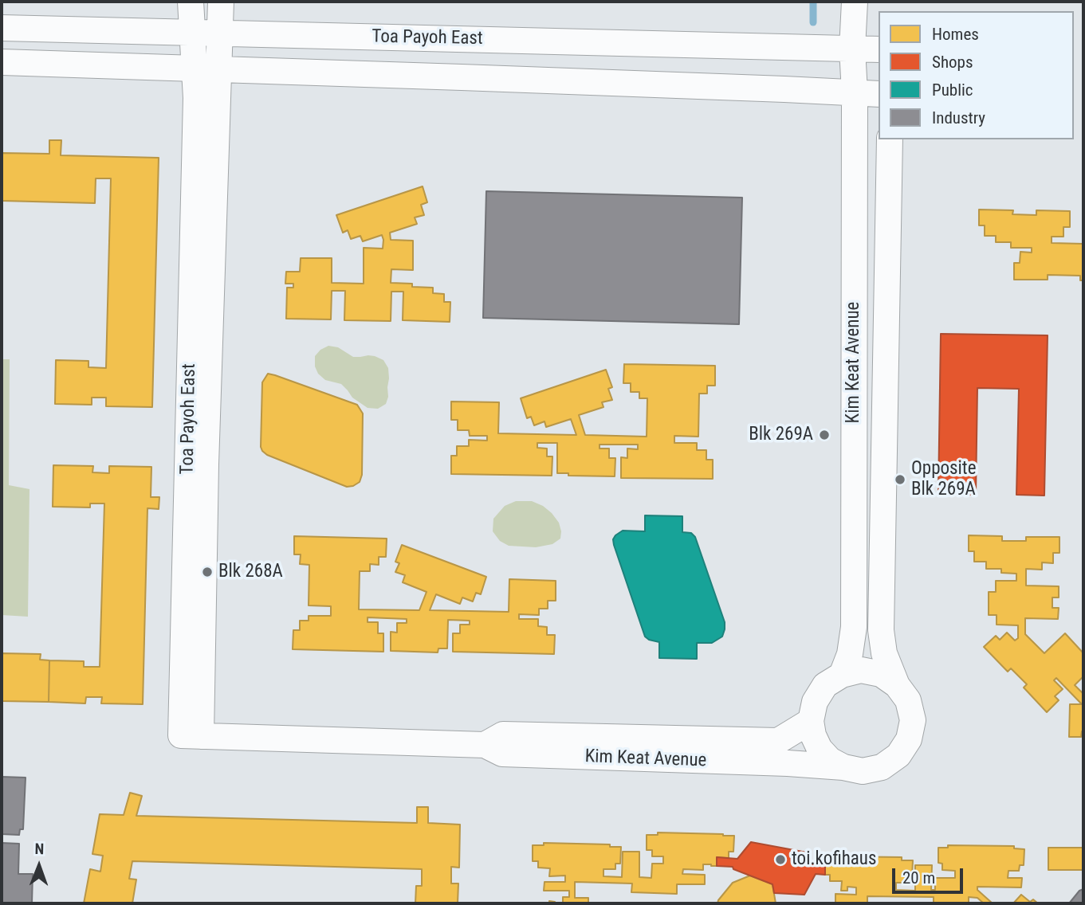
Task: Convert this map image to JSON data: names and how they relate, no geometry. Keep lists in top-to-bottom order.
{
  "streets": {
    "street": ["Toa Payoh East", "Kim Keat Avenue"]
  },
  "crossings": [
    ["Toa Payoh East", "Kim Keat Avenue"]
  ],
  "places": [
    "Blk 269A",
    "Opposite Blk 269A",
    "Blk 268A",
    "toi.kofihaus"
  ],
  "legend": [
    "Homes",
    "Shops",
    "Public",
    "Industry"
  ],
  "scale_bar": "20 m",
  "north": "top"
}
